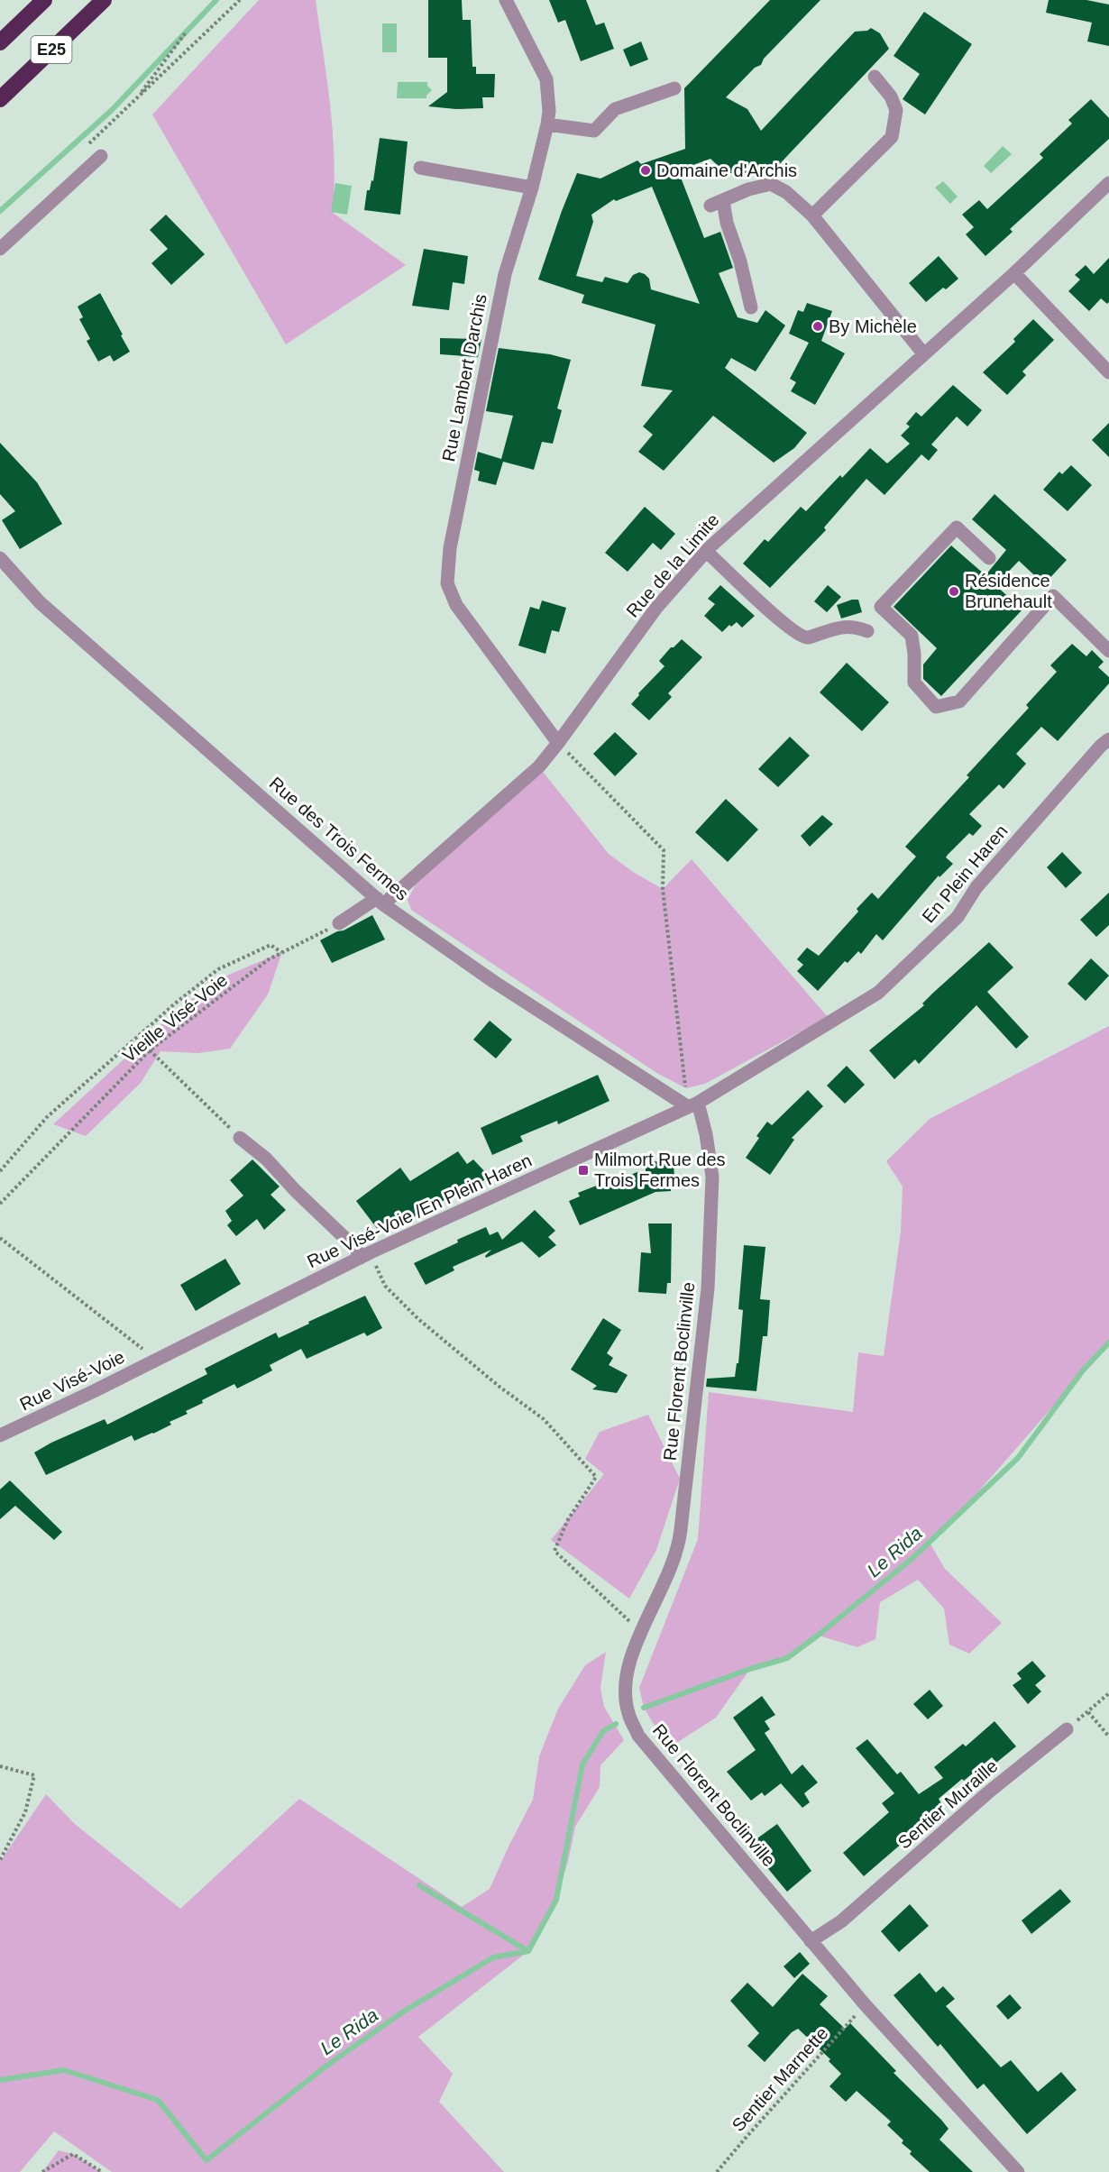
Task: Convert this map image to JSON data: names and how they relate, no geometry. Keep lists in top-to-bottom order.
{
  "streets": {
    "highway": ["E25"],
    "street": [
      "Rue Lambert Darchis",
      "Rue de la Limite",
      "Rue des Trois Fermes",
      "En Plein Haren",
      "Rue Visé-Voie /En Plein Haren",
      "Rue Florent Boclinville",
      "Rue Visé-Voie",
      "Sentier Muraille"
    ],
    "path": ["Vieille Visé-Voie", "Sentier Marnette"]
  },
  "crossings": [
    ["Rue Lambert Darchis", "Rue de la Limite"],
    ["Rue de la Limite", "Rue des Trois Fermes"],
    ["Rue de la Limite", "Vieille Visé-Voie"],
    ["Rue des Trois Fermes", "En Plein Haren"],
    ["Rue des Trois Fermes", "Rue Visé-Voie /En Plein Haren"],
    ["Rue des Trois Fermes", "Rue Florent Boclinville"],
    ["En Plein Haren", "Rue Visé-Voie /En Plein Haren"],
    ["En Plein Haren", "Rue Florent Boclinville"],
    ["Rue Visé-Voie /En Plein Haren", "Rue Florent Boclinville"],
    ["Rue Visé-Voie /En Plein Haren", "Rue Visé-Voie"],
    ["Rue Florent Boclinville", "Sentier Muraille"],
    ["Rue Florent Boclinville", "Sentier Marnette"]
  ],
  "water": ["Le Rida"],
  "places": {
    "other": ["Domaine d'Archis", "By Michèle", "Résidence Brunehault"],
    "transit": ["Milmort Rue des Trois Fermes"]
  }
}
